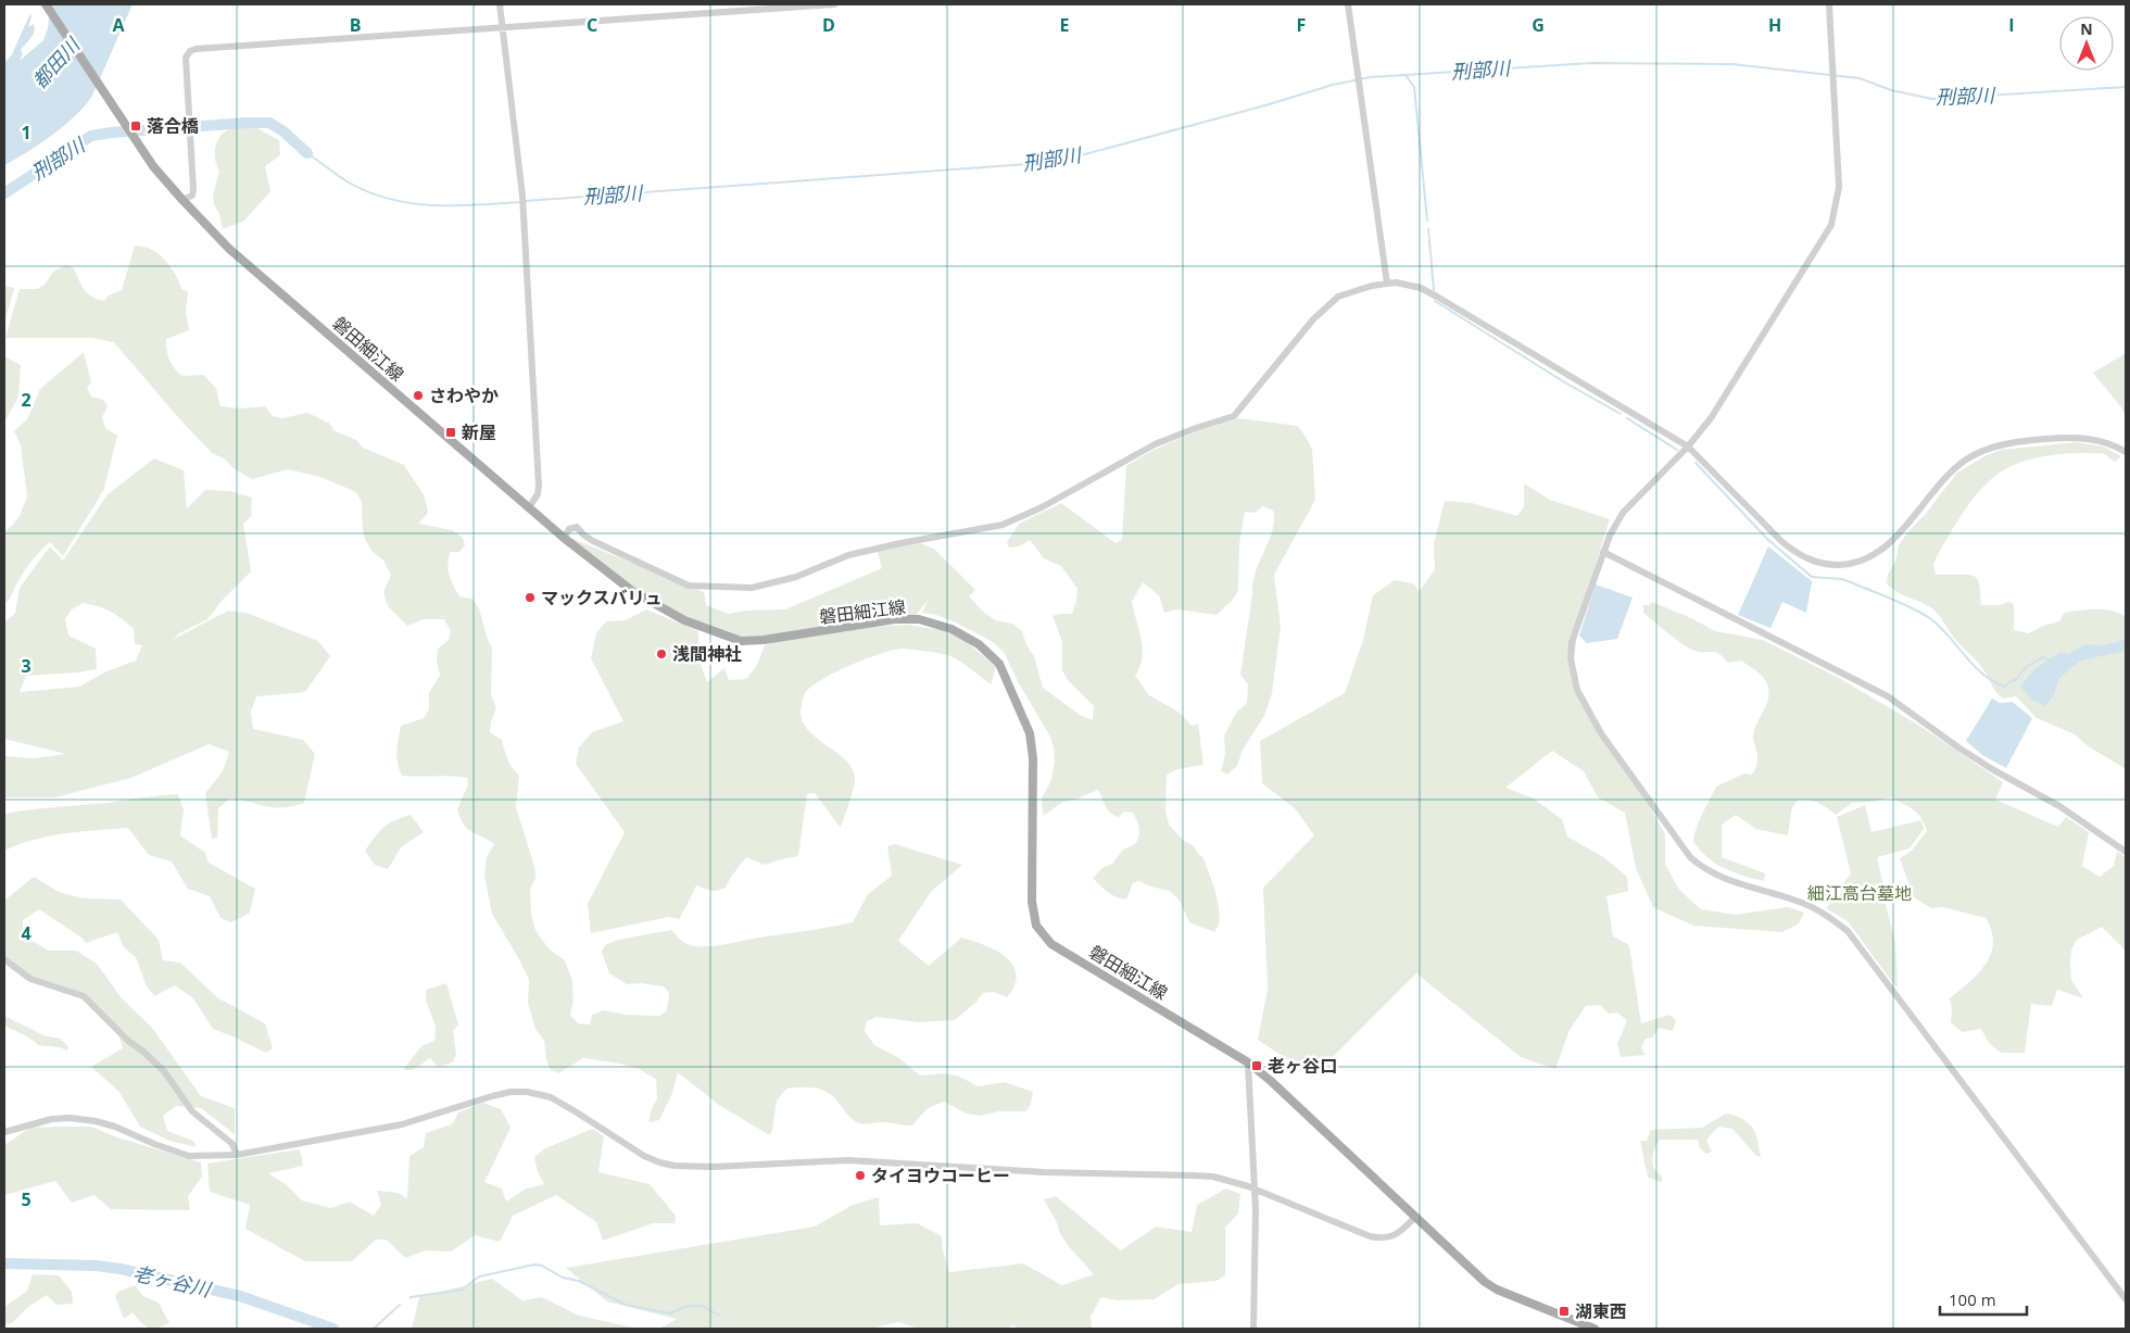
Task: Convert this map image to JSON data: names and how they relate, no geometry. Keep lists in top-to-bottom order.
{
  "streets": {
    "main road": ["磐田細江線"]
  },
  "water": ["都田川", "刑部川", "老ヶ谷川"],
  "parks": ["細江高台墓地"],
  "places": {
    "transit": [
      "落合橋",
      "新屋",
      "老ヶ谷口",
      "湖東西"
    ],
    "other": [
      "さわやか",
      "マックスバリュ",
      "浅間神社",
      "タイヨウコーヒー"
    ]
  },
  "scale_bar": "100 m",
  "north": "top",
  "grid": {
    "columns": [
      "A",
      "B",
      "C",
      "D",
      "E",
      "F",
      "G",
      "H",
      "I"
    ],
    "rows": [
      "1",
      "2",
      "3",
      "4",
      "5"
    ]
  }
}
